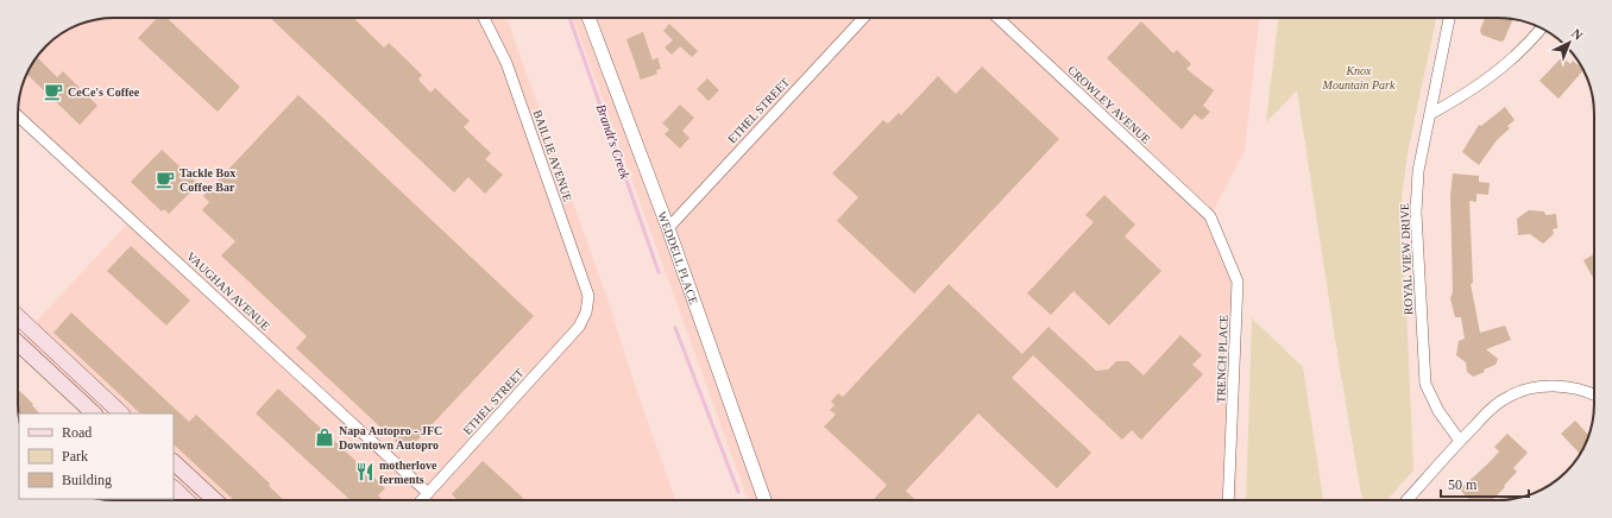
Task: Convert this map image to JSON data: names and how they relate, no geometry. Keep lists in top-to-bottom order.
{
  "streets": {
    "street": [
      "CROWLEY AVENUE",
      "ETHEL STREET",
      "BAILLIE AVENUE",
      "WEDDELL PLACE",
      "ROYAL VIEW DRIVE",
      "VAUGHAN AVENUE",
      "TRENCH PLACE"
    ]
  },
  "crossings": [
    ["CROWLEY AVENUE", "TRENCH PLACE"],
    ["ETHEL STREET", "BAILLIE AVENUE"],
    ["ETHEL STREET", "WEDDELL PLACE"],
    ["ETHEL STREET", "VAUGHAN AVENUE"]
  ],
  "water": ["Brandt's Creek"],
  "parks": ["Knox Mountain Park"],
  "places": {
    "cafe": ["CeCe's Coffee", "Tackle Box Coffee Bar"],
    "shop": ["Napa Autopro - JFC Downtown Autopro"],
    "restaurant": ["motherlove ferments"]
  },
  "legend": ["Road", "Park", "Building"],
  "scale_bar": "50 m",
  "north": "top right"
}
